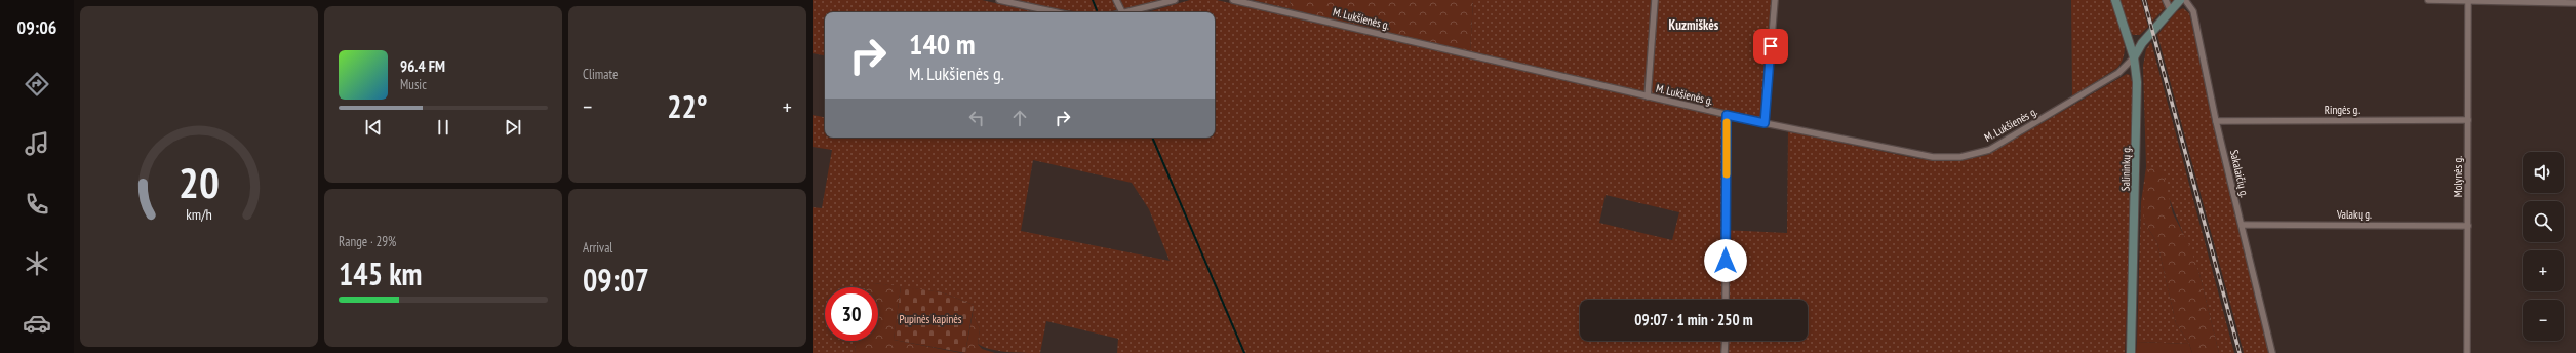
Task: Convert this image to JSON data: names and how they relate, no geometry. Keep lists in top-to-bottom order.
{
  "streets": {
    "main road": ["Salininkų g."],
    "street": [
      "M. Lukšienės g.",
      "Ringės g.",
      "Sakalaičių g.",
      "Molynės g.",
      "Valakų g."
    ]
  },
  "crossings": [
    ["M. Lukšienės g.", "Salininkų g."],
    ["Ringės g.", "Sakalaičių g."],
    ["Ringės g.", "Molynės g."],
    ["Sakalaičių g.", "Valakų g."],
    ["Molynės g.", "Valakų g."]
  ],
  "districts": ["Kuzmiškės"],
  "parks": ["Pupinės kapinės"],
  "page": {
    "tabs": "09:06",
    "tile": [
      "Climate",
      ["Range · 29%", "145 km"],
      ["Arrival", "09:07"]
    ],
    "turn": ["140 m", "M. Lukšienės g."],
    "song": ["96.4 FM", "Music"],
    "heat": ["−", "22°", "+"],
    "map_buttons": ["+", "−"],
    "limit": "30",
    "trip": "09:07 · 1 min · 250 m",
    "gauge": ["20", "km/h"]
  }
}
